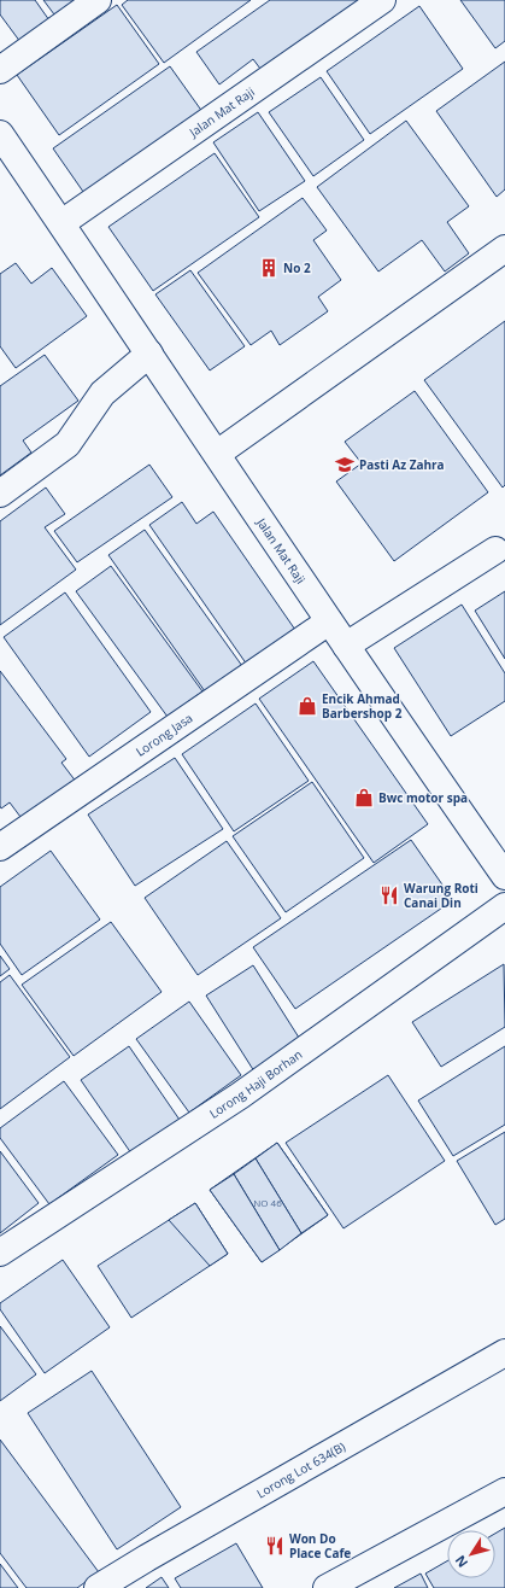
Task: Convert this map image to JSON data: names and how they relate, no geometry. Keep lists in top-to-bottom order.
{
  "streets": {
    "street": [
      "Jalan Mat Raji",
      "Lorong Jasa",
      "Lorong Haji Borhan",
      "Lorong Lot 634(B)"
    ]
  },
  "crossings": [
    ["Jalan Mat Raji", "Lorong Jasa"]
  ],
  "places": {
    "building": ["No 2"],
    "school or university": ["Pasti Az Zahra"],
    "shop": ["Encik Ahmad Barbershop 2", "Bwc motor spa"],
    "restaurant": ["Warung Roti Canai Din", "Won Do Place Cafe"]
  },
  "house_numbers": ["NO 46"],
  "north": "bottom left"
}
